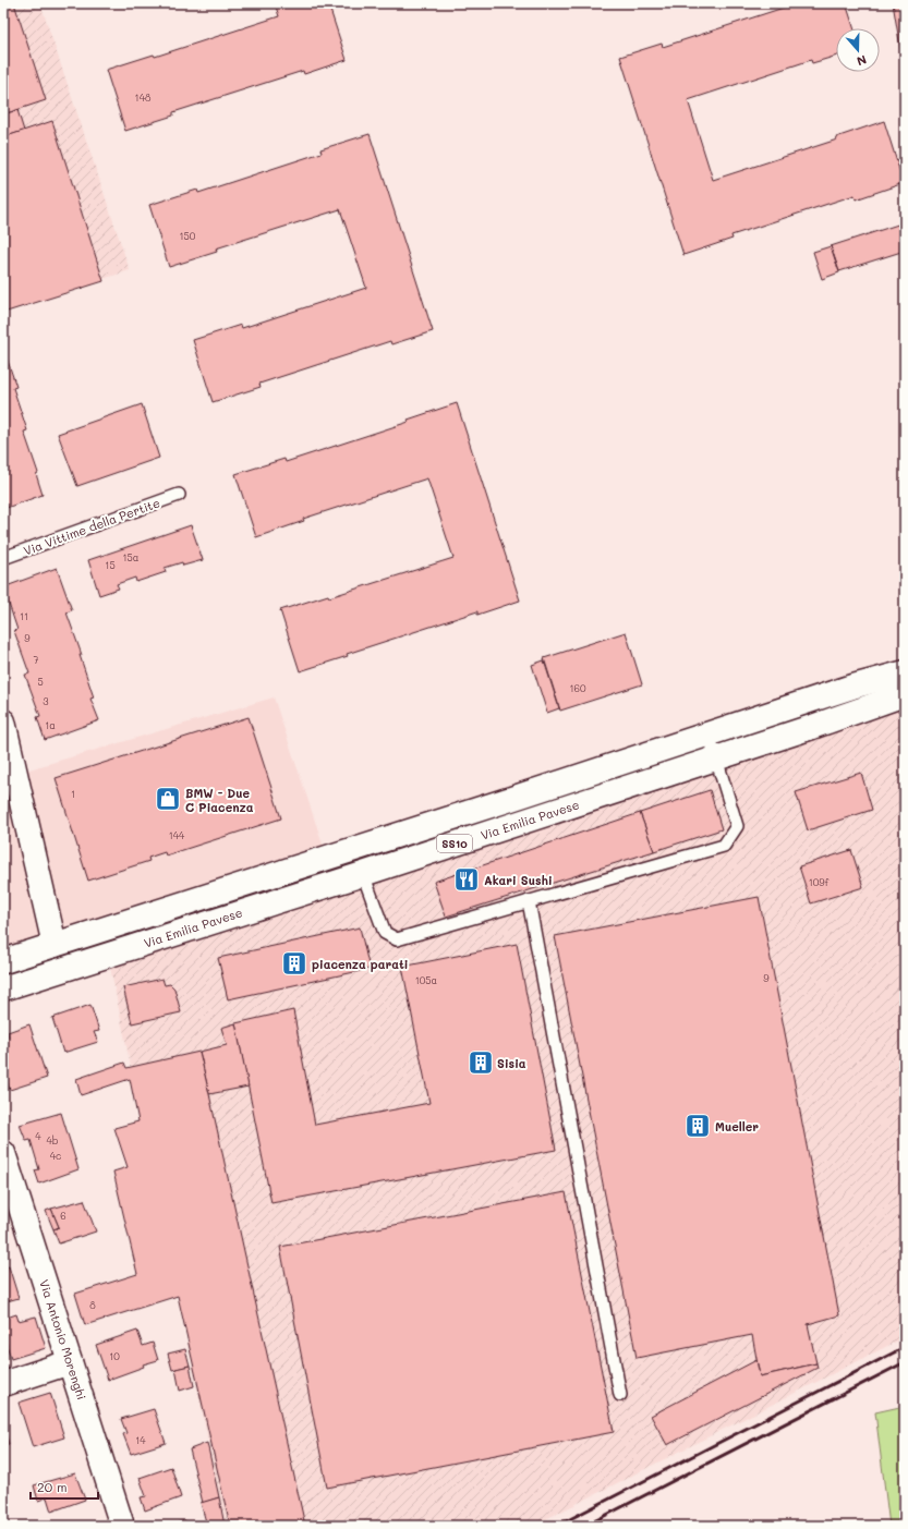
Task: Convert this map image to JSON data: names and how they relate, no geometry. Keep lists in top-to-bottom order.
{
  "streets": {
    "main road": ["Via Emilia Pavese", "SS10", "Via Antonio Morenghi"],
    "lane": ["Via Vittime della Pertite"]
  },
  "places": {
    "shop": ["BMW - Due C Piacenza"],
    "restaurant": ["Akari Sushi"],
    "building": ["piacenza parati", "Sisia", "Mueller"]
  },
  "house_numbers": [
    "148",
    "150",
    "15a",
    "15",
    "11",
    "9",
    "7",
    "5",
    "160",
    "3",
    "1a",
    "1",
    "144",
    "109f",
    "9",
    "105a",
    "4",
    "4b",
    "4c",
    "6",
    "8",
    "10",
    "14"
  ],
  "scale_bar": "20 m",
  "north": "bottom"
}
